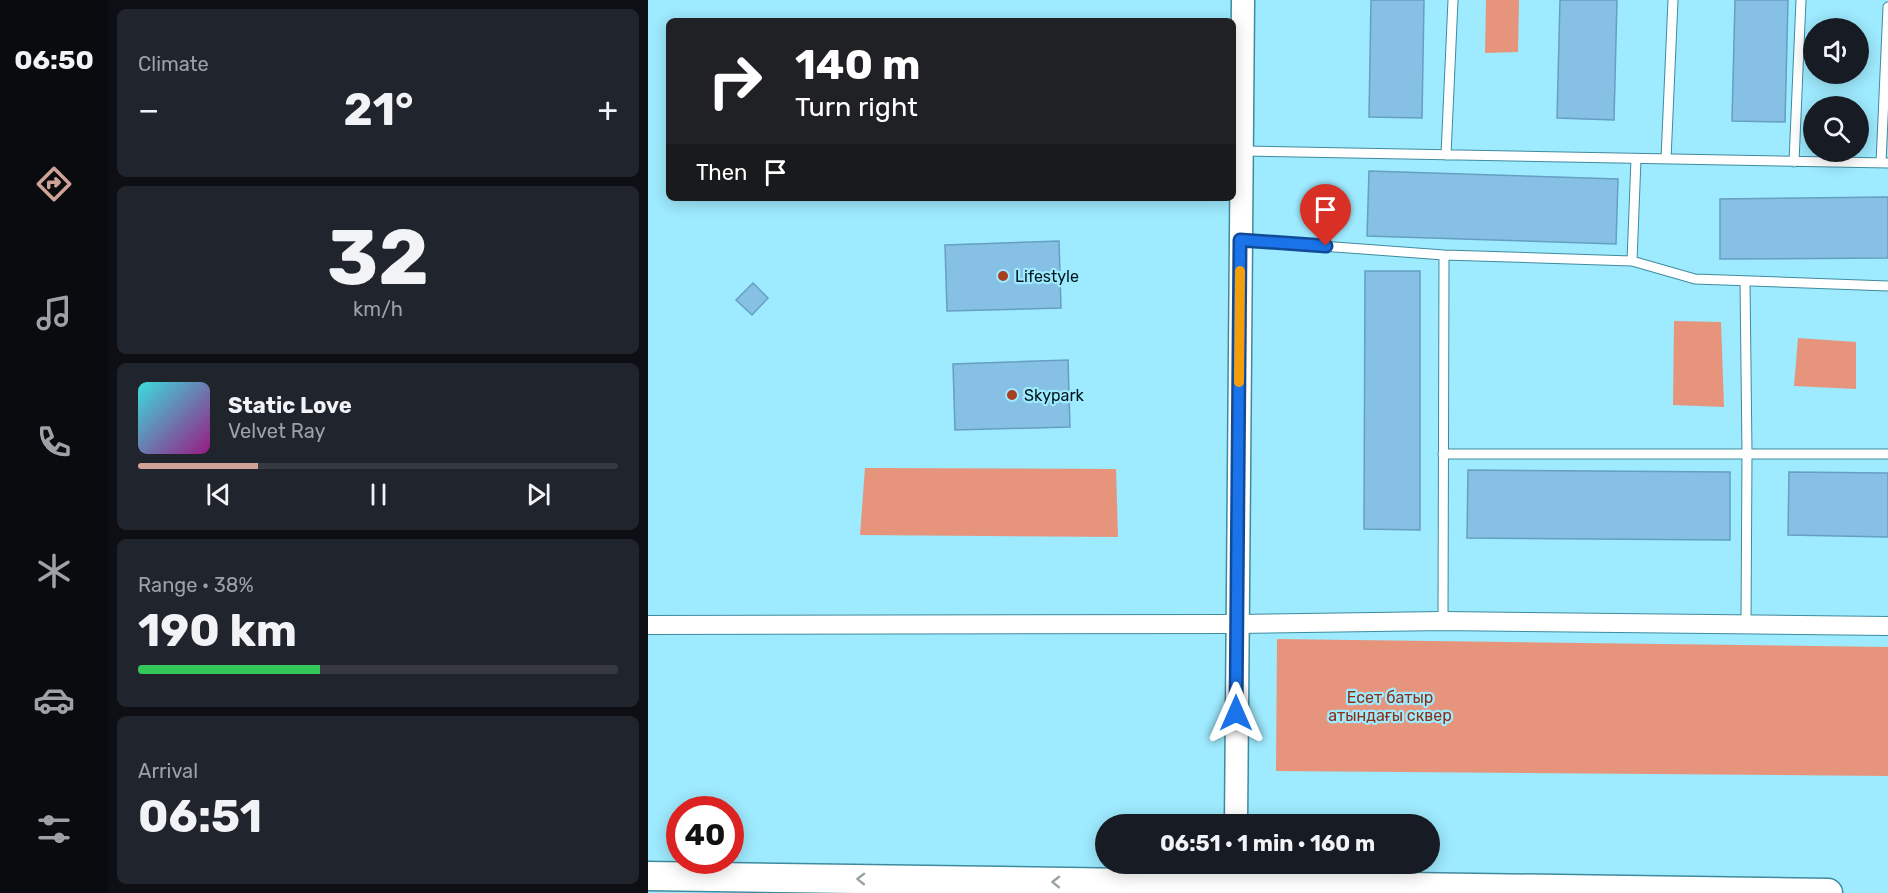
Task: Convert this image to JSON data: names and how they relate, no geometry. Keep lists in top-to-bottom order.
{
  "parks": ["Есет батыр атындағы сквер"],
  "places": ["Lifestyle", "Skypark"],
  "page": {
    "tabs": "06:50",
    "tile": [
      "Climate",
      ["32", "km/h"],
      ["Range · 38%", "190 km"],
      ["Arrival", "06:51"]
    ],
    "turn": ["140 m", "Turn right"],
    "heat": ["−", "21°", "+"],
    "then": "Then",
    "song": ["Static Love", "Velvet Ray"],
    "limit": "40",
    "trip": "06:51 · 1 min · 160 m"
  }
}
